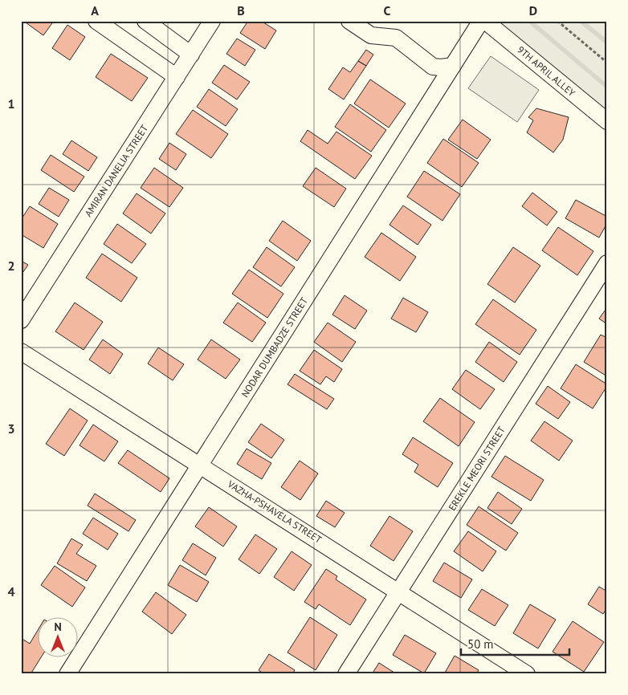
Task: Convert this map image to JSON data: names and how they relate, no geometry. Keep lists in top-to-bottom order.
{
  "streets": {
    "street": [
      "9TH APRIL ALLEY",
      "AMIRAN DANELIA STREET",
      "NODAR DUMBADZE STREET",
      "EREKLE MEORI STREET",
      "VAZHA-PSHAVELA STREET"
    ]
  },
  "crossings": [
    ["NODAR DUMBADZE STREET", "VAZHA-PSHAVELA STREET"],
    ["EREKLE MEORI STREET", "VAZHA-PSHAVELA STREET"]
  ],
  "scale_bar": "50 m",
  "north": "top",
  "grid": {
    "columns": [
      "A",
      "B",
      "C",
      "D"
    ],
    "rows": [
      "1",
      "2",
      "3",
      "4"
    ]
  }
}
